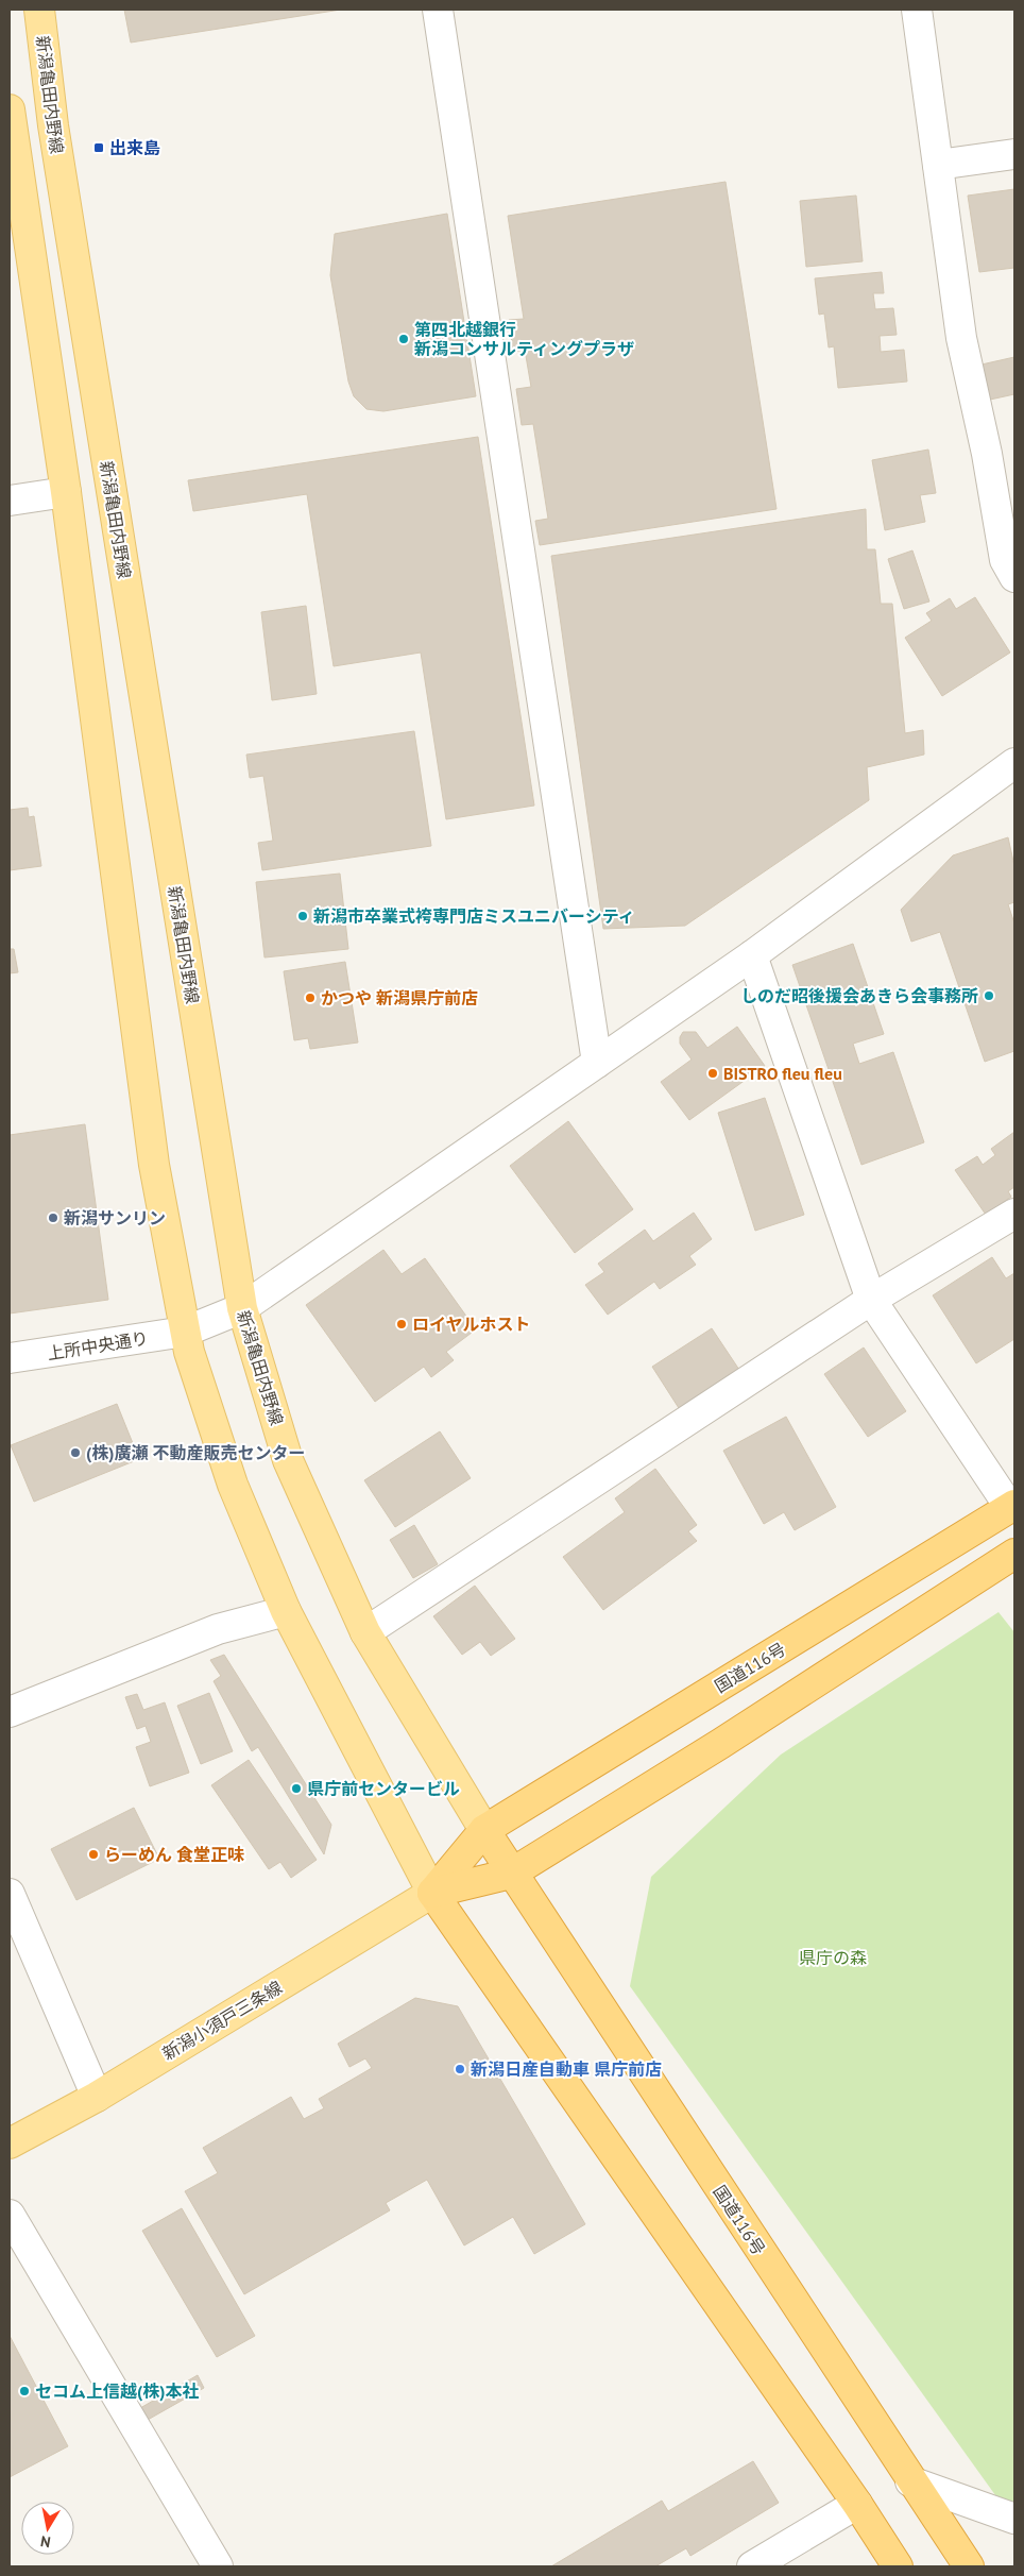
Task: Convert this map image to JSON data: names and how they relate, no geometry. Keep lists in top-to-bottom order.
{
  "streets": {
    "highway": ["国道116号"],
    "main road": ["新潟亀田内野線", "新潟小須戸三条線"],
    "street": ["上所中央通り"]
  },
  "crossings": [
    ["新潟亀田内野線", "上所中央通り"],
    ["新潟亀田内野線", "国道116号"],
    ["国道116号", "新潟小須戸三条線"]
  ],
  "parks": ["県庁の森"],
  "places": {
    "transit": ["出来島"],
    "other": [
      "第四北越銀行 新潟コンサルティングプラザ",
      "新潟市卒業式袴専門店ミスユニバーシティ",
      "しのだ昭後援会あきら会事務所",
      "かつや 新潟県庁前店",
      "BISTRO fleu fleu",
      "新潟サンリン",
      "ロイヤルホスト",
      "(株)廣瀬 不動産販売センター",
      "県庁前センタービル",
      "らーめん 食堂正味",
      "新潟日産自動車 県庁前店",
      "セコム上信越(株)本社"
    ]
  },
  "north": "bottom"
}
